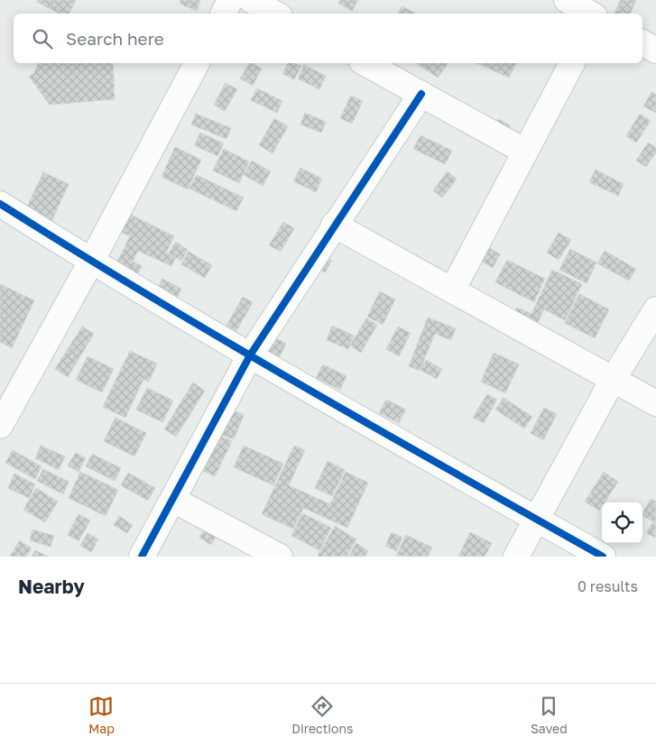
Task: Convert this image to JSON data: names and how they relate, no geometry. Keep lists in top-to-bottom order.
{
  "page": {
    "search": "Search here",
    "heading": ["Nearby", "0 results"],
    "nav": ["Map", "Directions", "Saved"]
  }
}
